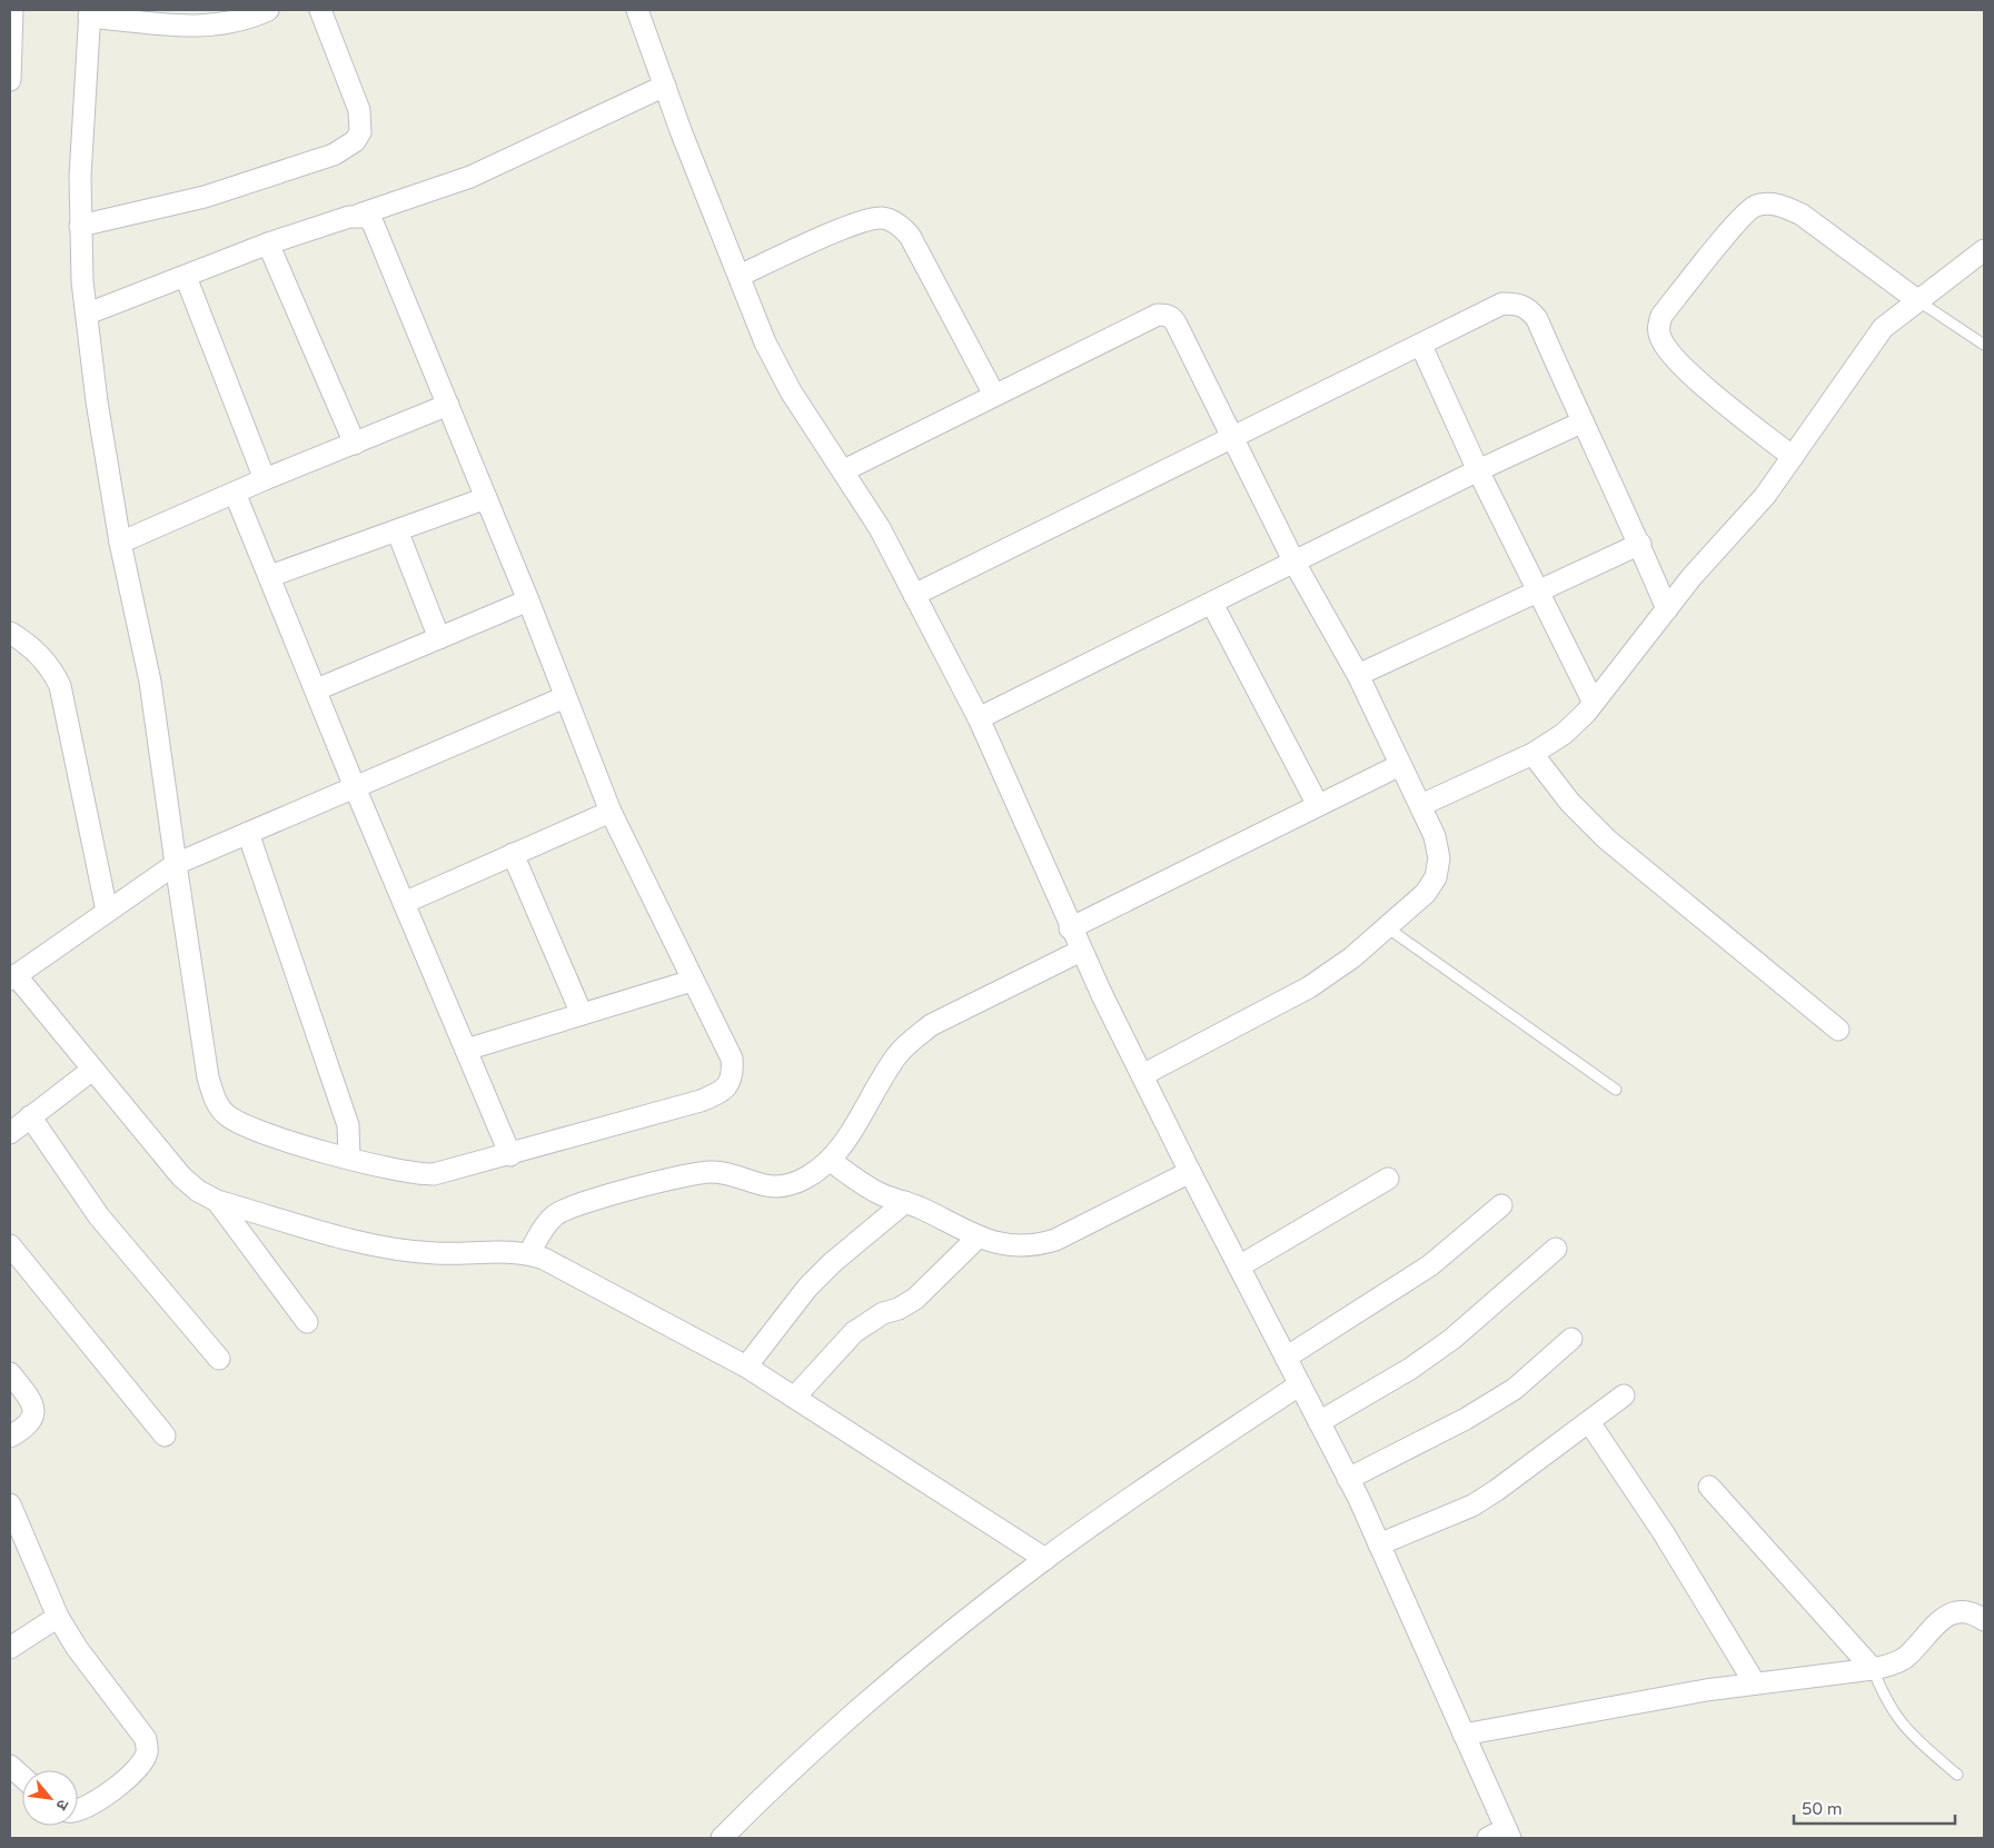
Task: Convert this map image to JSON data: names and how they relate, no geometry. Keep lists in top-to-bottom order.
{
  "scale_bar": "50 m",
  "north": "bottom right"
}
